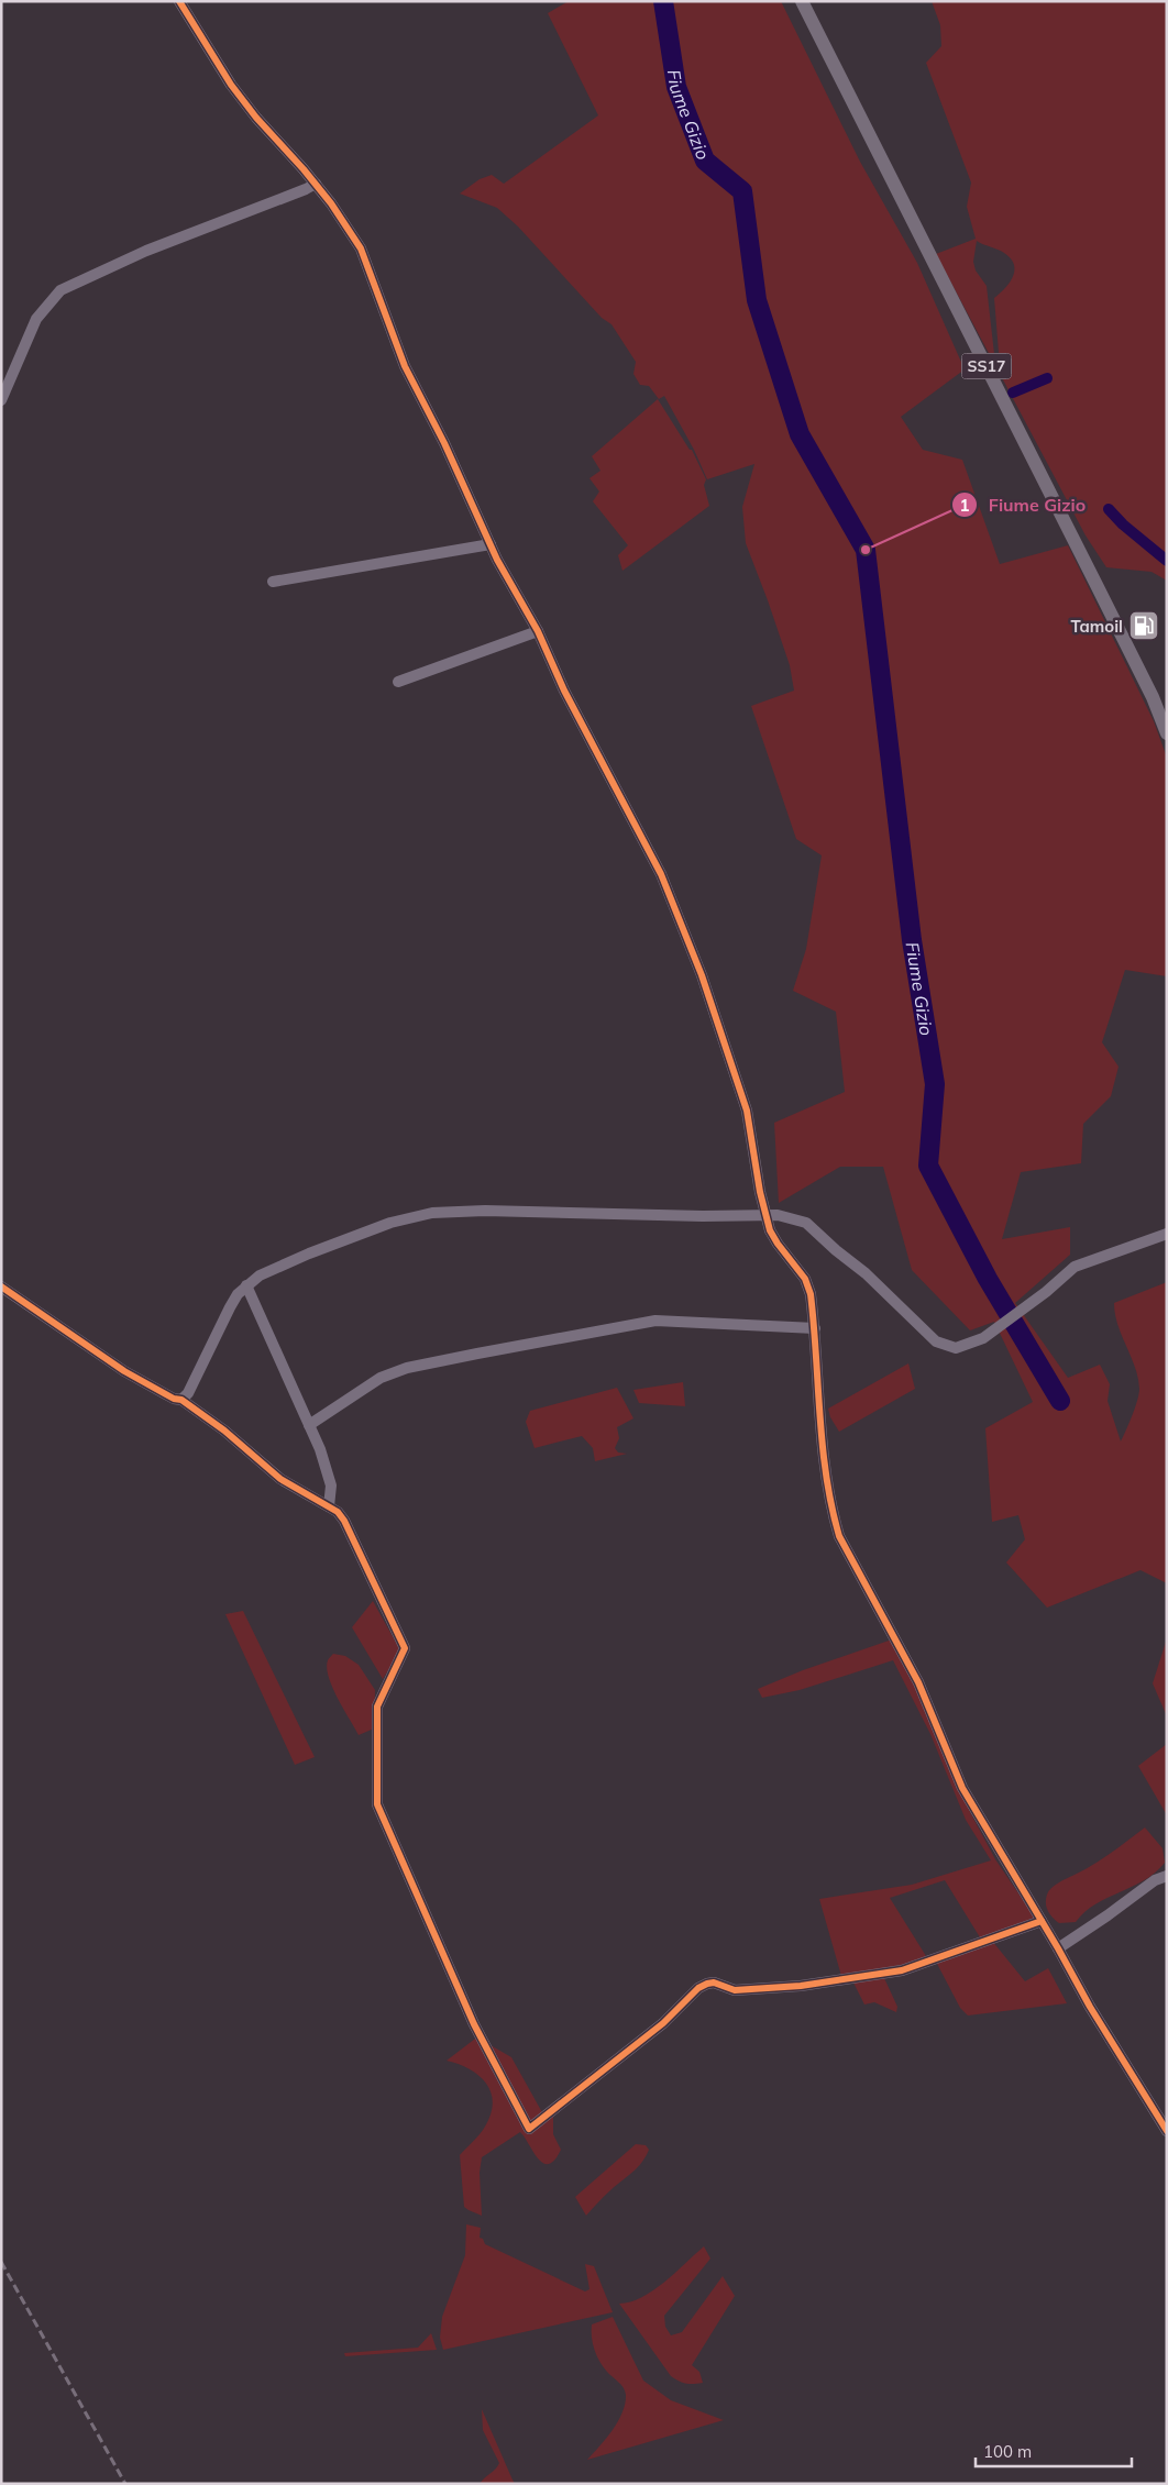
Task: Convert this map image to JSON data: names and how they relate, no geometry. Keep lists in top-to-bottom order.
{
  "streets": {
    "main road": ["SS17"]
  },
  "water": ["Fiume Gizio"],
  "places": {
    "other": ["Fiume Gizio"],
    "fuel station": ["Tamoil"]
  },
  "scale_bar": "100 m"
}
